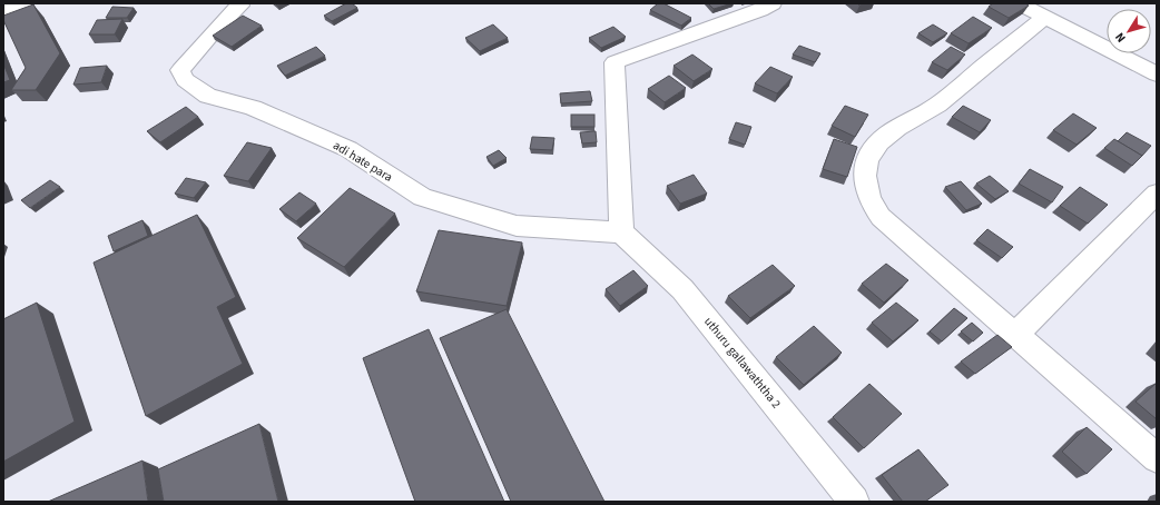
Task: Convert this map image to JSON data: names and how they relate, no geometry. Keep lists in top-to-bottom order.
{
  "streets": {
    "street": ["adi hate para", "uthuru gallawaththa 2"]
  },
  "crossings": [
    ["adi hate para", "uthuru gallawaththa 2"]
  ],
  "north": "bottom left"
}
